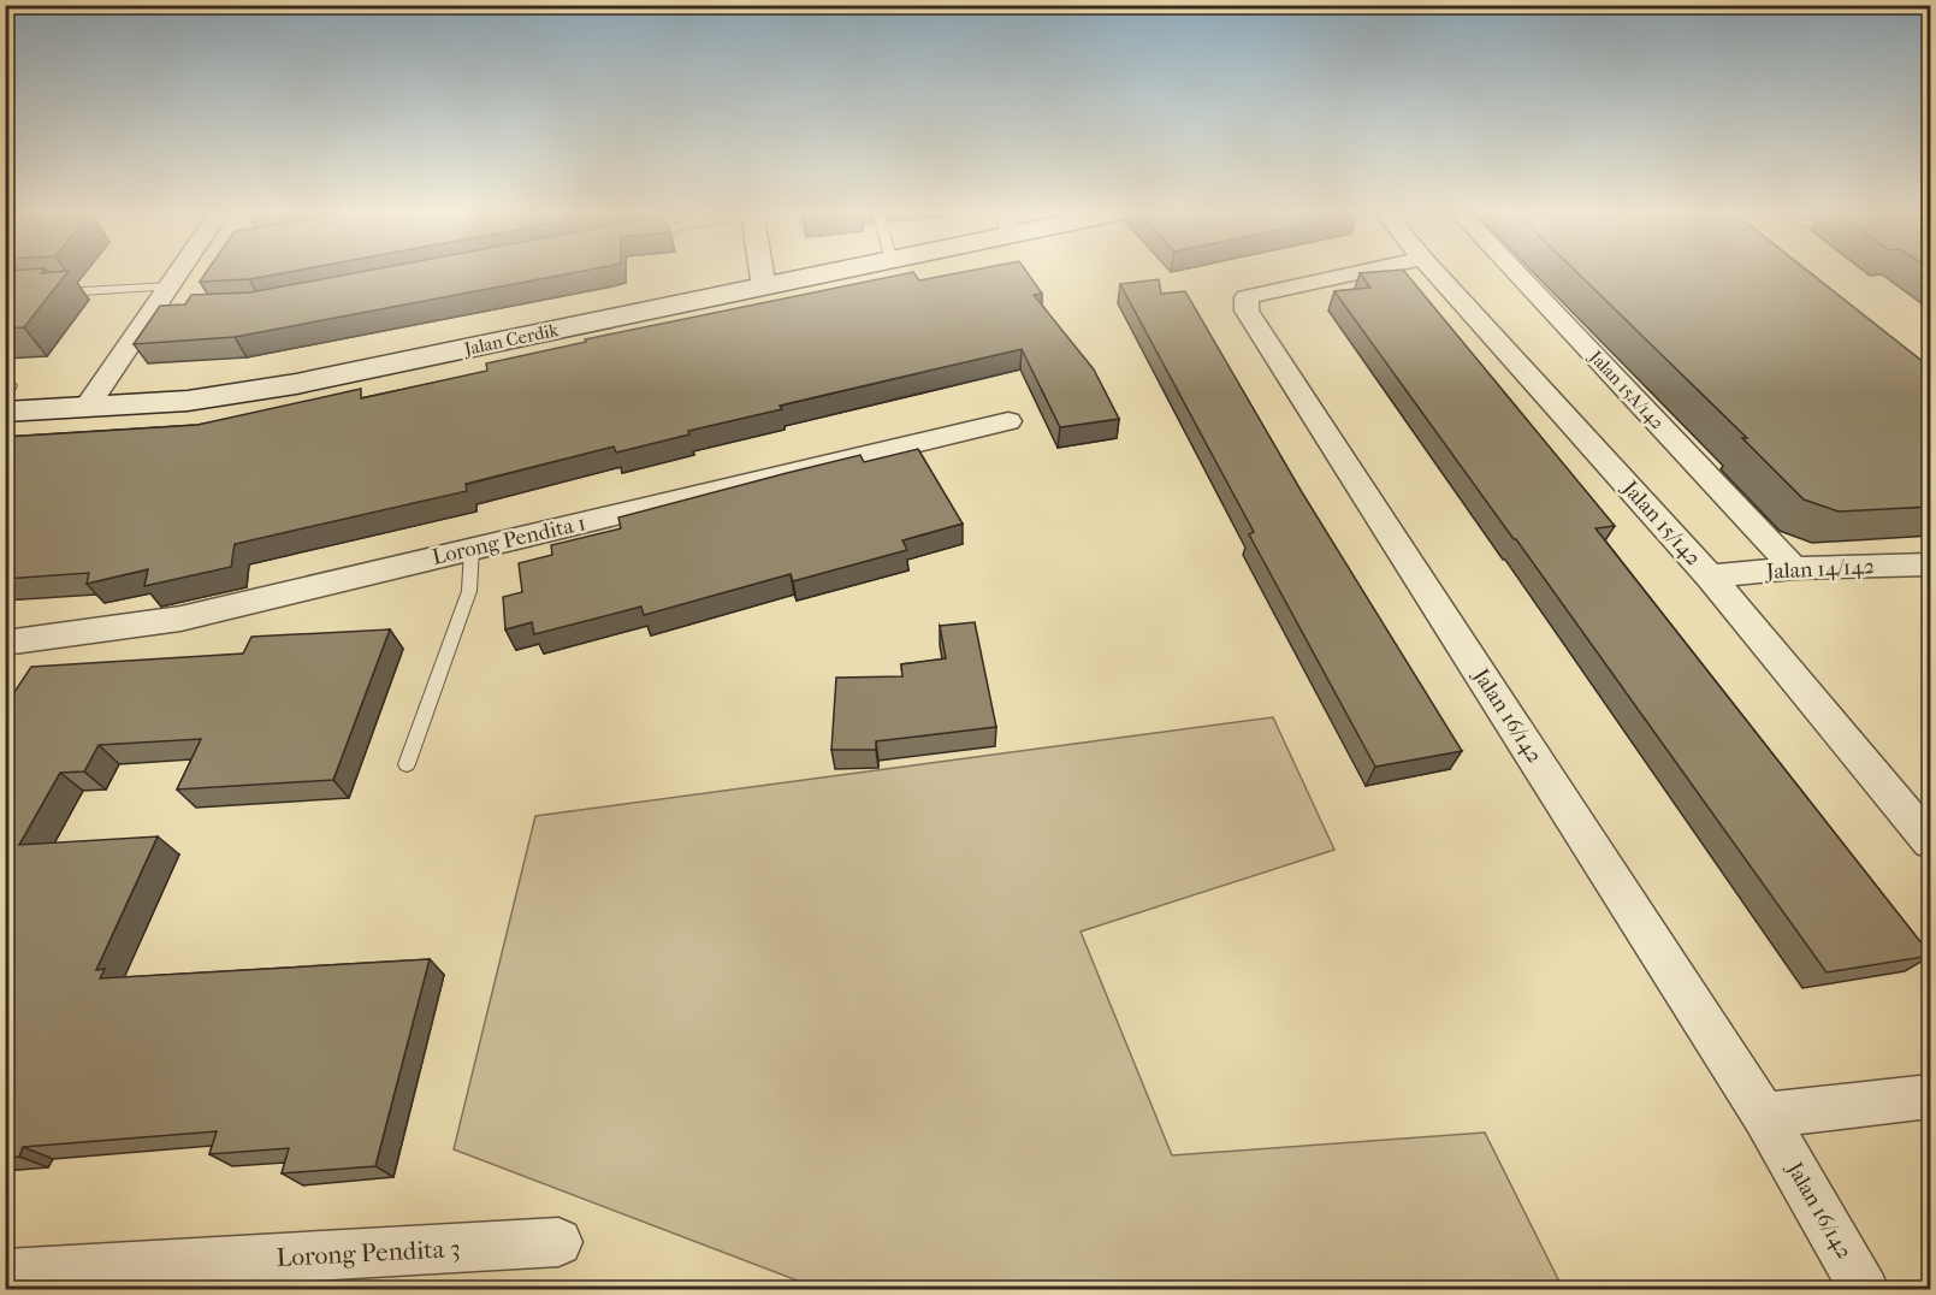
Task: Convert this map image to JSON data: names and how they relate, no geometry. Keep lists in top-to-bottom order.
{
  "streets": {
    "street": [
      "Jalan Cerdik",
      "Jalan 15A/142",
      "Jalan 15/142",
      "Lorong Pendita 1",
      "Jalan 14/142",
      "Jalan 16/142",
      "Lorong Pendita 3"
    ]
  },
  "crossings": [
    ["Jalan 15A/142", "Jalan 14/142"],
    ["Jalan 15/142", "Jalan 14/142"]
  ]
}
